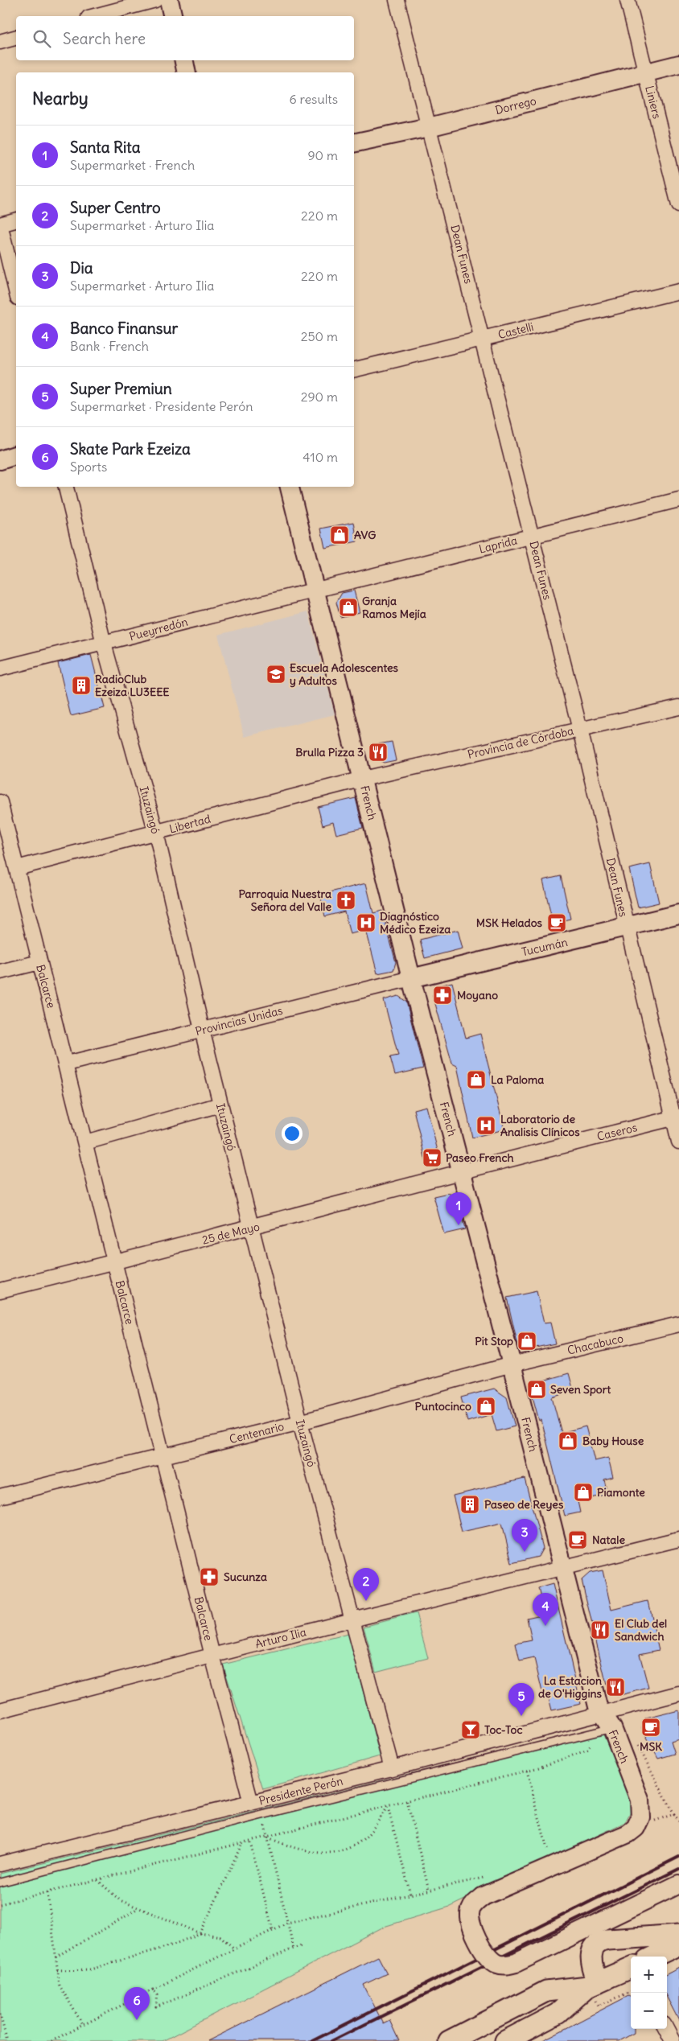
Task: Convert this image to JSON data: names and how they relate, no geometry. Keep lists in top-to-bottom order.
{
  "streets": {
    "street": [
      "Liniers",
      "Dorrego",
      "Dean Funes",
      "Castelli",
      "Laprida",
      "Pueyrredón",
      "Provincia de Córdoba",
      "French",
      "Ituzaingó",
      "Libertad",
      "Tucumán",
      "Balcarce",
      "Provincias Unidas",
      "Caseros",
      "25 de Mayo",
      "Chacabuco",
      "Centenario",
      "Arturo Ilia",
      "Presidente Perón"
    ]
  },
  "crossings": [
    ["Liniers", "Dorrego"],
    ["Dorrego", "Dean Funes"],
    ["Dean Funes", "Castelli"],
    ["Dean Funes", "Laprida"],
    ["Dean Funes", "Provincia de Córdoba"],
    ["Dean Funes", "Tucumán"],
    ["Dean Funes", "Caseros"],
    ["Laprida", "Pueyrredón"],
    ["Laprida", "French"],
    ["Pueyrredón", "French"],
    ["Pueyrredón", "Ituzaingó"],
    ["Provincia de Córdoba", "French"],
    ["Provincia de Córdoba", "Libertad"],
    ["French", "Libertad"],
    ["French", "Tucumán"],
    ["French", "Provincias Unidas"],
    ["French", "Caseros"],
    ["French", "25 de Mayo"],
    ["French", "Chacabuco"],
    ["French", "Centenario"],
    ["French", "Arturo Ilia"],
    ["French", "Presidente Perón"],
    ["Ituzaingó", "Libertad"],
    ["Ituzaingó", "Provincias Unidas"],
    ["Ituzaingó", "25 de Mayo"],
    ["Ituzaingó", "Centenario"],
    ["Ituzaingó", "Arturo Ilia"],
    ["Ituzaingó", "Presidente Perón"],
    ["Libertad", "Balcarce"],
    ["Tucumán", "Provincias Unidas"],
    ["Balcarce", "Provincias Unidas"],
    ["Balcarce", "25 de Mayo"],
    ["Balcarce", "Centenario"],
    ["Balcarce", "Arturo Ilia"],
    ["Balcarce", "Presidente Perón"],
    ["Caseros", "25 de Mayo"],
    ["Chacabuco", "Centenario"]
  ],
  "places": {
    "shop": [
      "AVG",
      "Granja Ramos Mejía",
      "La Paloma",
      "Pit Stop",
      "Seven Sport",
      "Puntocinco",
      "Baby House",
      "Piamonte"
    ],
    "school or university": ["Escuela Adolescentes y Adultos"],
    "building": ["RadioClub Ezeiza LU3EEE", "Paseo de Reyes"],
    "restaurant": ["Brulla Pizza 3", "El Club del Sandwich", "La Estacion de O'Higgins"],
    "church": ["Parroquia Nuestra Señora del Valle"],
    "hospital": ["Diagnóstico Médico Ezeiza", "Laboratorio de Analisis Clínicos"],
    "cafe": ["MSK Helados", "Natale", "MSK"],
    "pharmacy": ["Moyano", "Sucunza"],
    "supermarket": ["Paseo French"],
    "bar": ["Toc-Toc"]
  },
  "page": {
    "search": "Search here",
    "heading": ["Nearby", "6 results"],
    "list": [
      {
        "mark": "1",
        "name": "Santa Rita",
        "note": "Supermarket · French",
        "value": "90 m"
      },
      {
        "mark": "2",
        "name": "Super Centro",
        "note": "Supermarket · Arturo Ilia",
        "value": "220 m"
      },
      {
        "mark": "3",
        "name": "Dia",
        "note": "Supermarket · Arturo Ilia",
        "value": "220 m"
      },
      {
        "mark": "4",
        "name": "Banco Finansur",
        "note": "Bank · French",
        "value": "250 m"
      },
      {
        "mark": "5",
        "name": "Super Premiun",
        "note": "Supermarket · Presidente Perón",
        "value": "290 m"
      },
      {
        "mark": "6",
        "name": "Skate Park Ezeiza",
        "note": "Sports",
        "value": "410 m"
      }
    ],
    "pins": [
      "1",
      "3",
      "2",
      "4",
      "5",
      "6"
    ],
    "map_buttons": ["+", "−"]
  }
}
